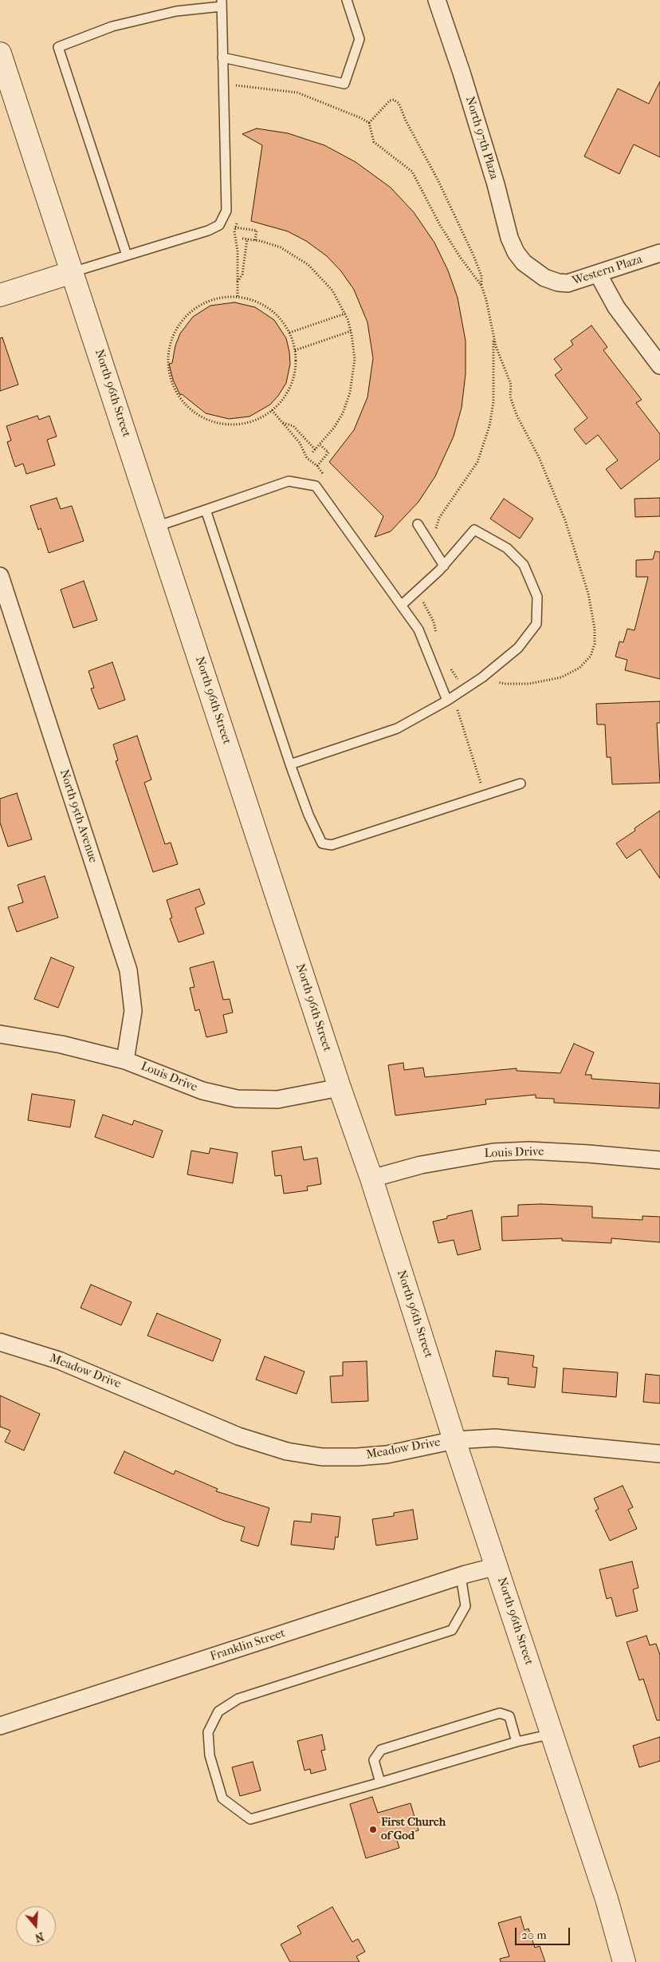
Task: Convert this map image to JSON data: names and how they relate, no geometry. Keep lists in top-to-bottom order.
{
  "streets": {
    "street": [
      "North 97th Plaza",
      "Western Plaza",
      "North 96th Street",
      "North 95th Avenue",
      "Louis Drive",
      "Meadow Drive",
      "Franklin Street"
    ]
  },
  "crossings": [
    ["North 97th Plaza", "Western Plaza"],
    ["North 96th Street", "Louis Drive"],
    ["North 96th Street", "Meadow Drive"],
    ["North 96th Street", "Franklin Street"],
    ["North 95th Avenue", "Louis Drive"]
  ],
  "places": ["First Church of God"],
  "scale_bar": "20 m",
  "north": "bottom"
}
